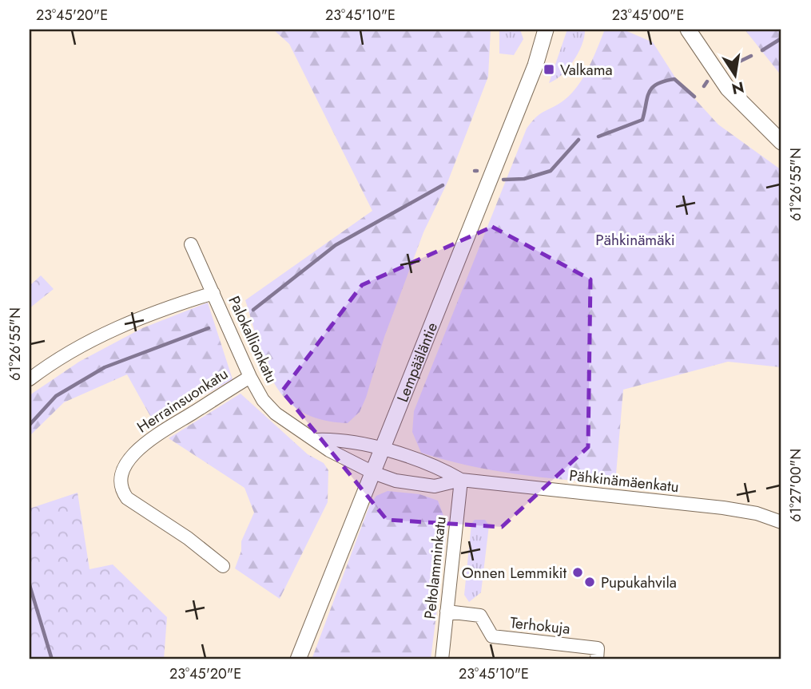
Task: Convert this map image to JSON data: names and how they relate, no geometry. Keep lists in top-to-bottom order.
{
  "streets": {
    "main road": ["Lempääläntie"],
    "street": [
      "Palokallionkatu",
      "Herrainsuonkatu",
      "Pähkinämäenkatu",
      "Peltolamminkatu",
      "Terhokuja"
    ]
  },
  "crossings": [
    ["Palokallionkatu", "Lempääläntie"],
    ["Palokallionkatu", "Herrainsuonkatu"],
    ["Palokallionkatu", "Pähkinämäenkatu"],
    ["Lempääläntie", "Pähkinämäenkatu"],
    ["Pähkinämäenkatu", "Peltolamminkatu"],
    ["Peltolamminkatu", "Terhokuja"]
  ],
  "parks": ["Pähkinämäki"],
  "places": {
    "transit": ["Valkama"],
    "other": ["Onnen Lemmikit", "Pupukahvila"]
  },
  "north": "bottom",
  "coordinates": [
    "23°45'20\"E",
    "23°45'10\"E",
    "23°45'00\"E",
    "61°26'55\"N",
    "61°27'00\"N"
  ]
}
